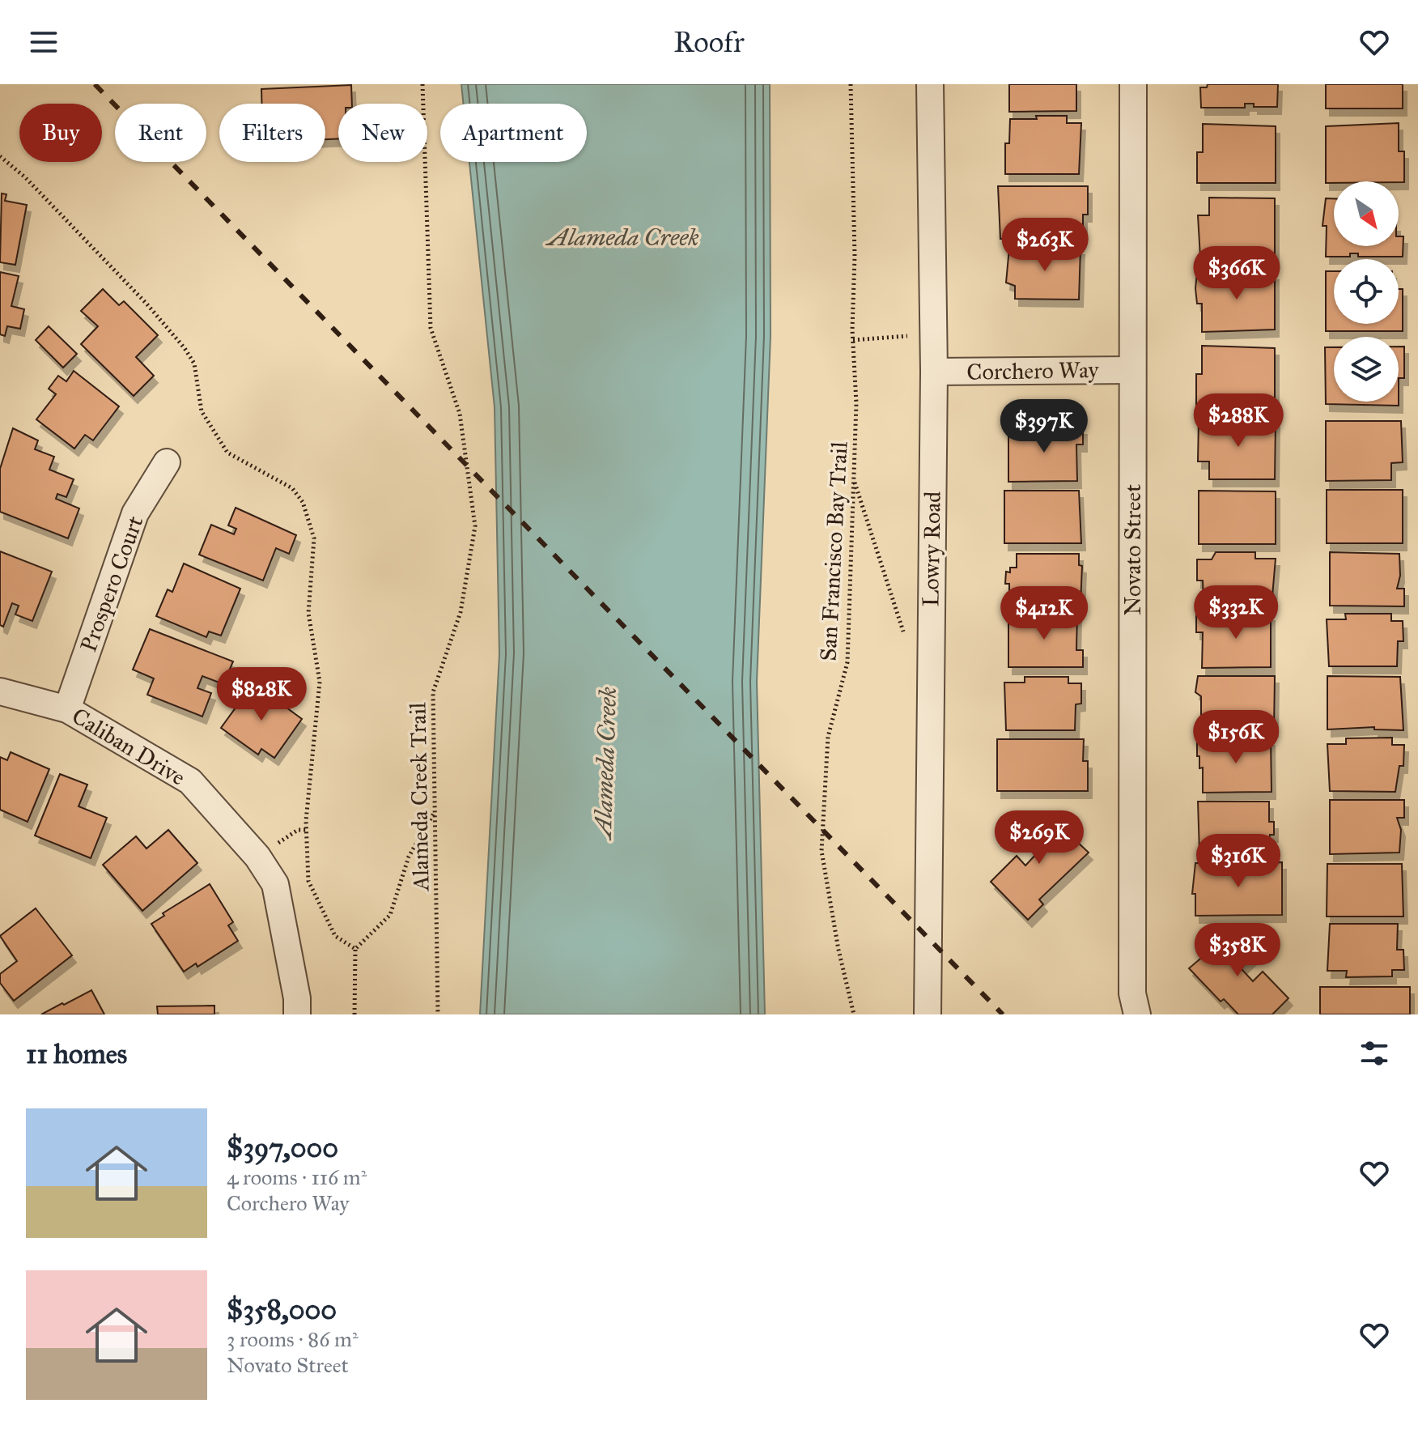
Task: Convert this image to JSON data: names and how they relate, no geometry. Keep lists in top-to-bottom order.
{
  "streets": {
    "street": [
      "Corchero Way",
      "Lowry Road",
      "Novato Street",
      "Prospero Court",
      "Caliban Drive"
    ],
    "path": ["San Francisco Bay Trail", "Alameda Creek Trail"]
  },
  "crossings": [
    ["Corchero Way", "Lowry Road"],
    ["Corchero Way", "Novato Street"],
    ["Prospero Court", "Caliban Drive"]
  ],
  "water": ["Alameda Creek"],
  "north": "bottom right",
  "page": {
    "header": "Roofr",
    "chip": [
      "Buy",
      "Rent",
      "Filters",
      "New",
      "Apartment"
    ],
    "price": [
      "$263K",
      "$366K",
      "$288K",
      "$397K",
      "$332K",
      "$412K",
      "$828K",
      "$156K",
      "$269K",
      "$316K",
      "$358K"
    ],
    "heading": "11 homes",
    "list": [
      {
        "name": "$397,000",
        "note": "4 rooms · 116 m² · Corchero Way"
      },
      {
        "name": "$358,000",
        "note": "3 rooms · 86 m² · Novato Street"
      }
    ]
  }
}
